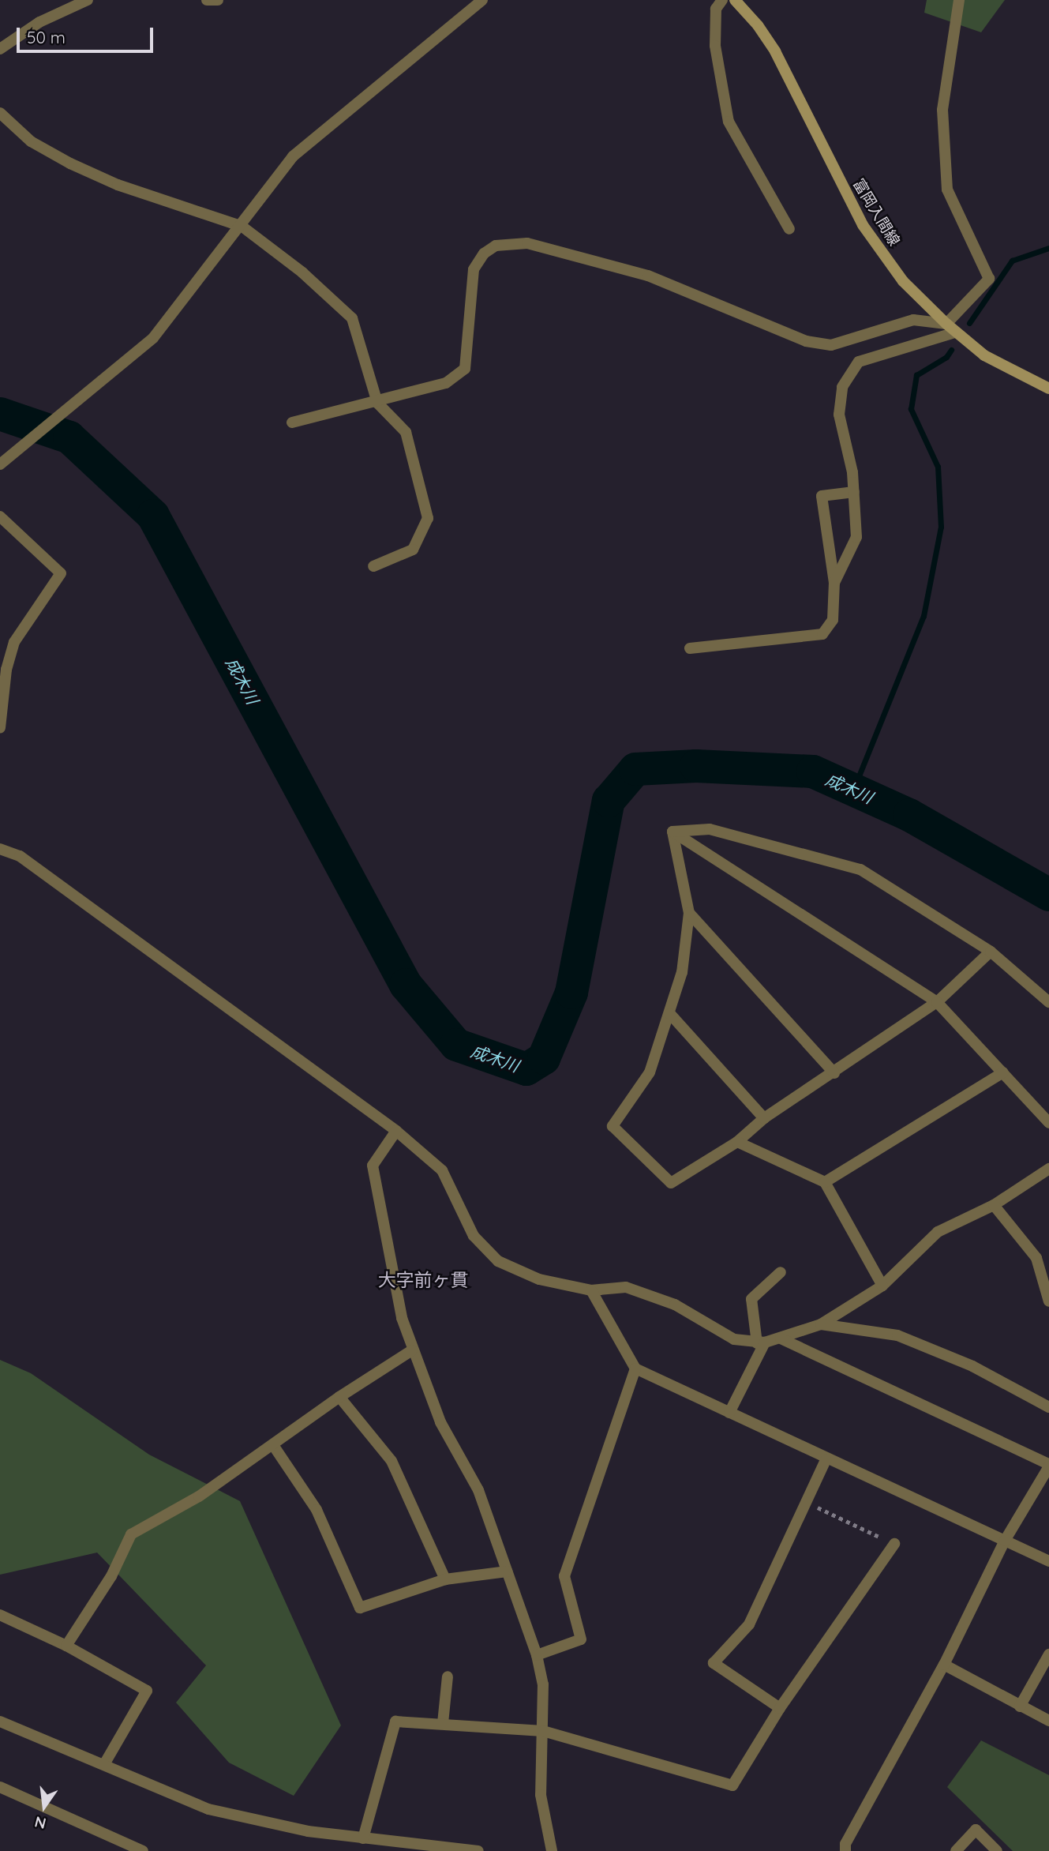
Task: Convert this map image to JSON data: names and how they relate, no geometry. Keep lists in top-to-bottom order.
{
  "streets": {
    "main road": ["富岡入間線"]
  },
  "districts": ["大字前ヶ貫"],
  "water": ["成木川"],
  "scale_bar": "50 m",
  "north": "bottom"
}
